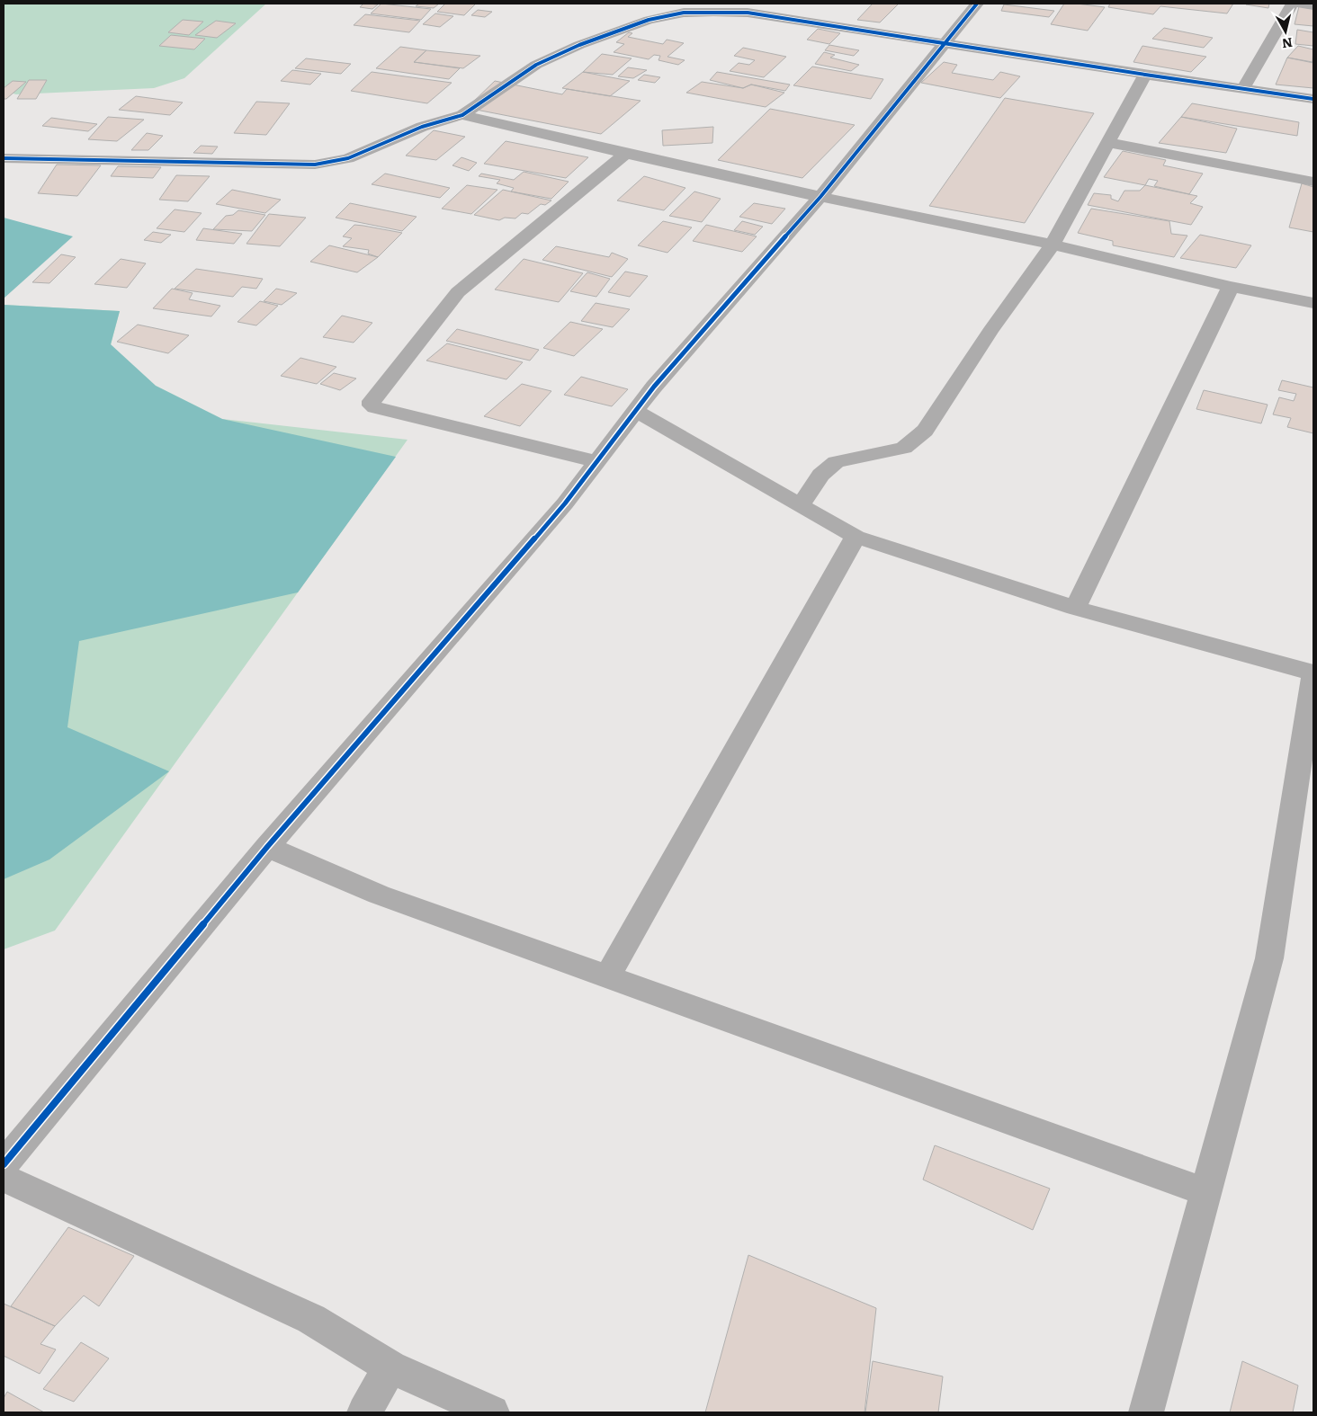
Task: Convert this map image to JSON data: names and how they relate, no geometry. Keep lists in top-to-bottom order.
{
  "north": "bottom"
}
